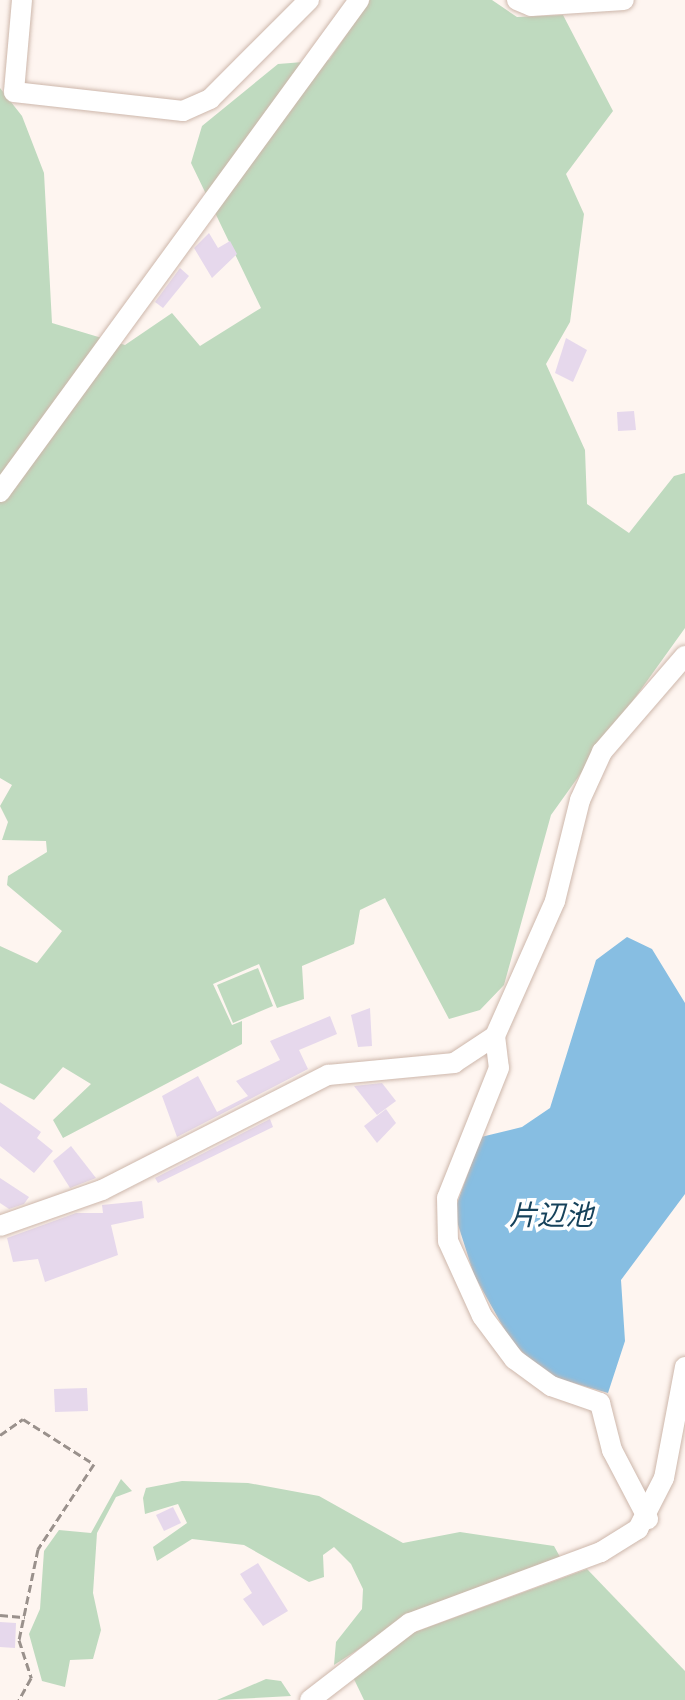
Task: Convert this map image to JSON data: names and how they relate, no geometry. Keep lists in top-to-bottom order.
{
  "water": ["片辺池"]
}
